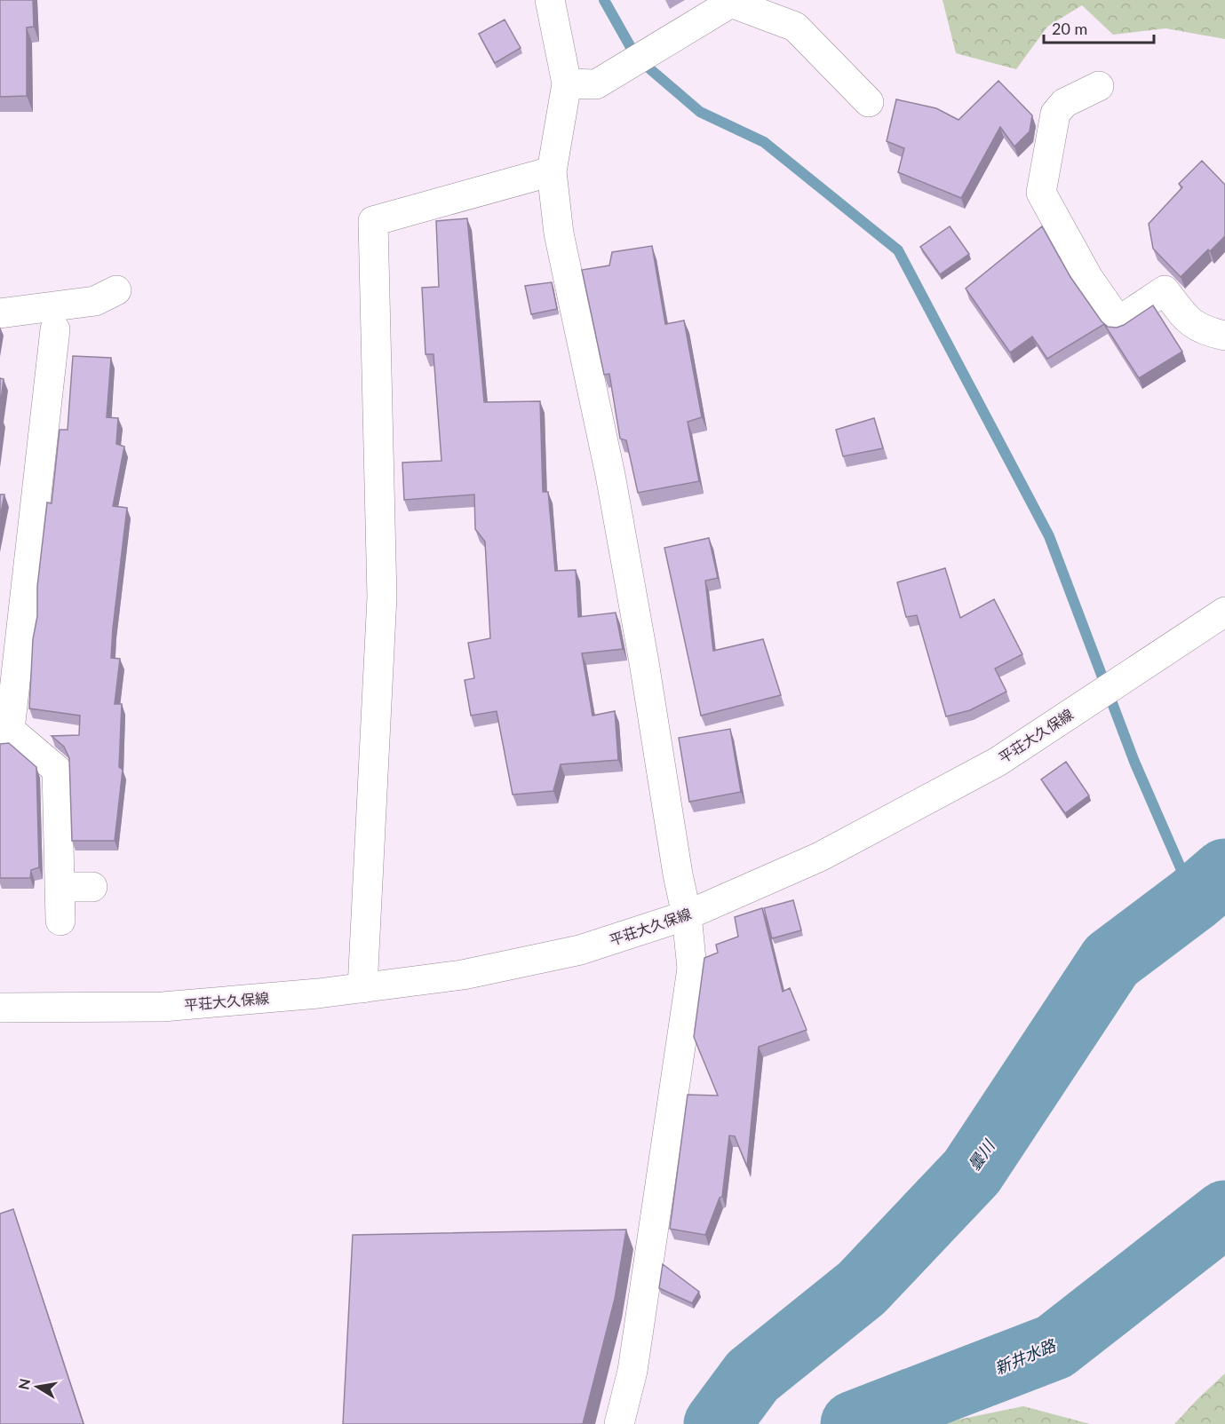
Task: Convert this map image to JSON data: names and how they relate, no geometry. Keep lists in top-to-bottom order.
{
  "streets": {
    "street": ["平荘大久保線"]
  },
  "water": ["曇川", "新井水路"],
  "scale_bar": "20 m",
  "north": "left"
}
